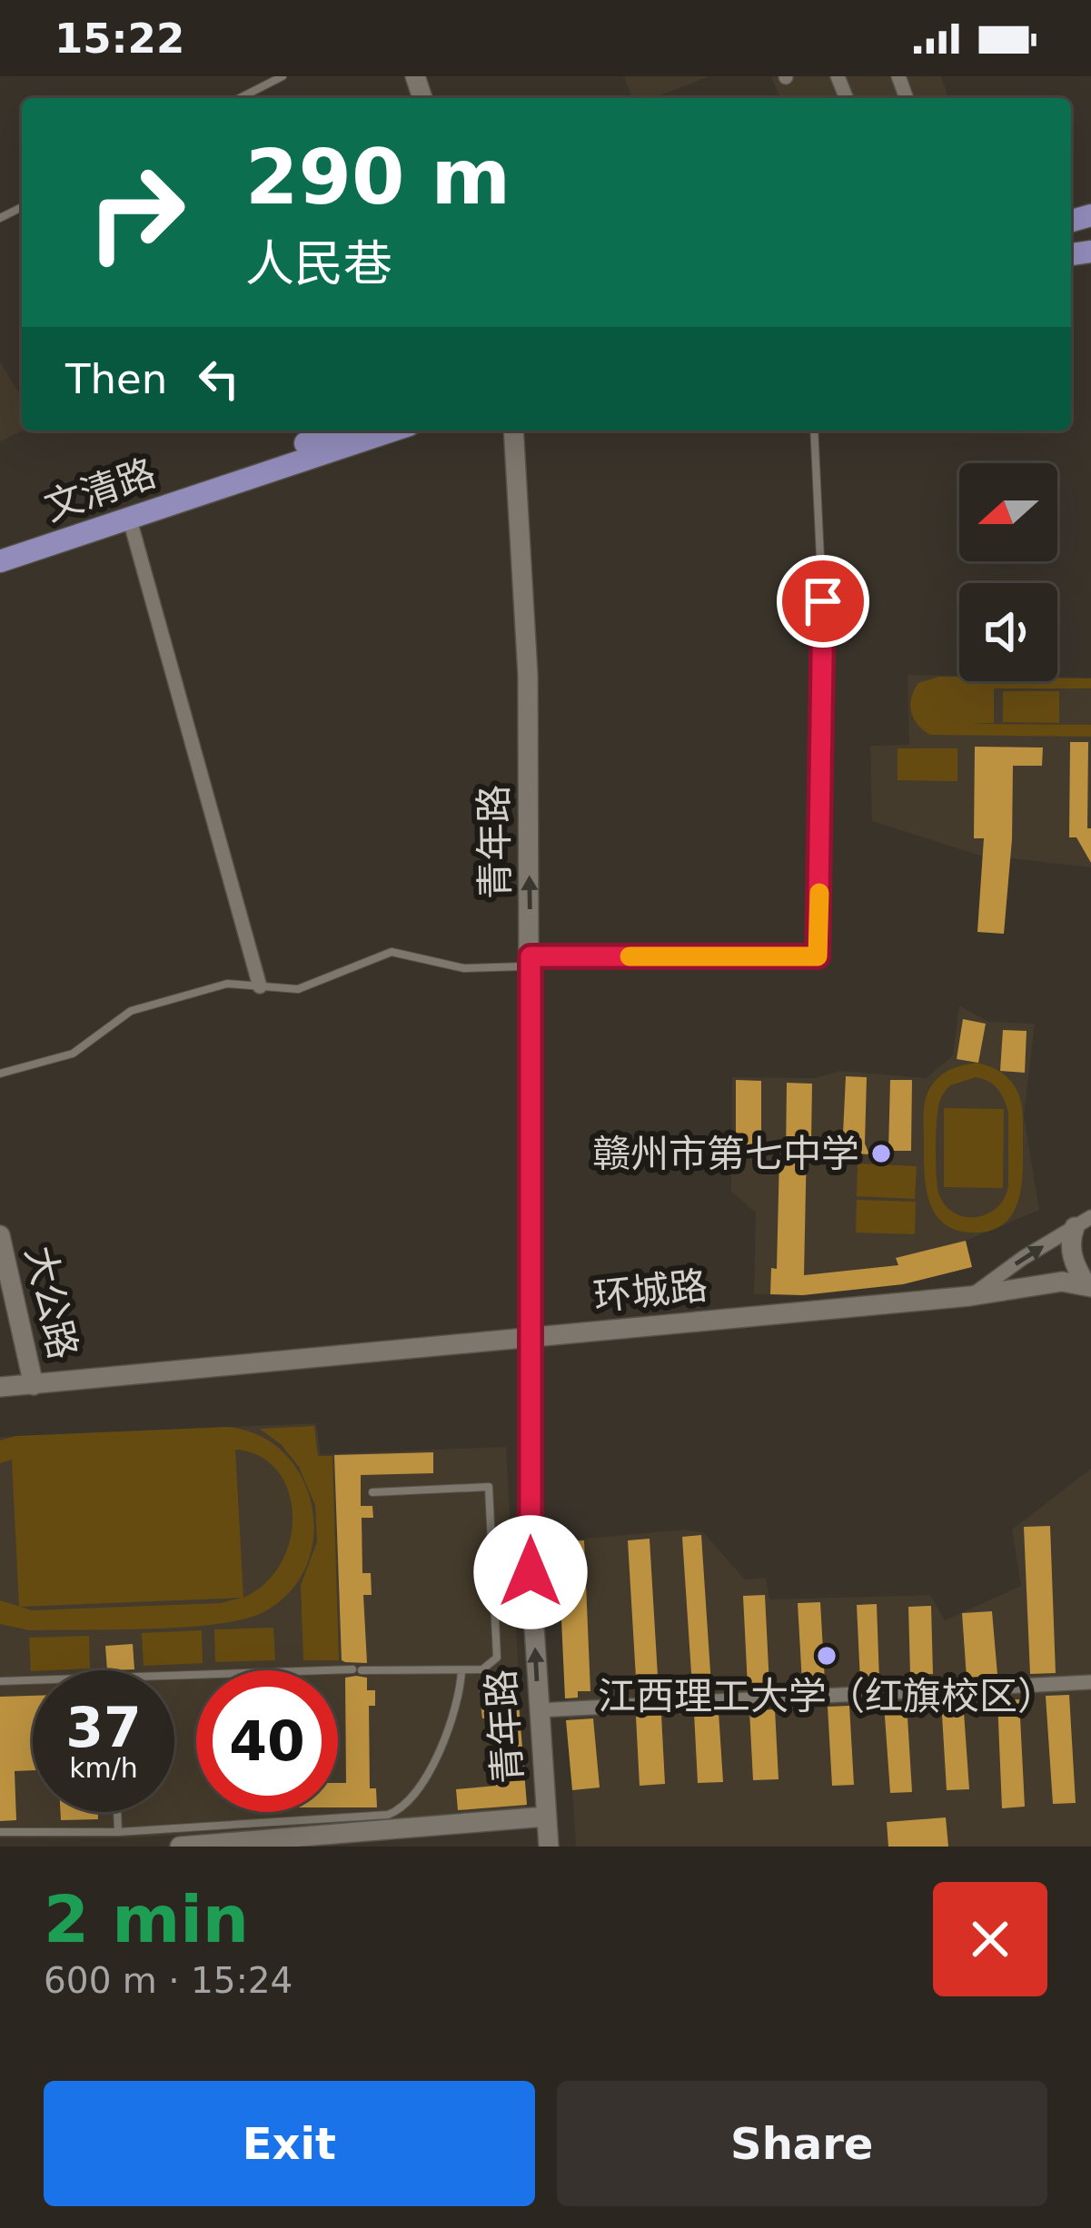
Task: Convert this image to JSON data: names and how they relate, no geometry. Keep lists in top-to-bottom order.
{
  "streets": {
    "main road": ["文清路"],
    "street": ["青年路", "环城路", "大公路"]
  },
  "crossings": [
    ["青年路", "环城路"],
    ["环城路", "大公路"]
  ],
  "one_way": ["青年路"],
  "places": ["赣州市第七中学", "江西理工大学（红旗校区）"],
  "north": "left",
  "page": {
    "status": "15:22",
    "turn": ["290 m", "人民巷"],
    "then": "Then",
    "speed": "37 km/h",
    "limit": "40",
    "heading": ["2 min", "600 m · 15:24"],
    "buttons": ["Exit", "Share"]
  }
}
